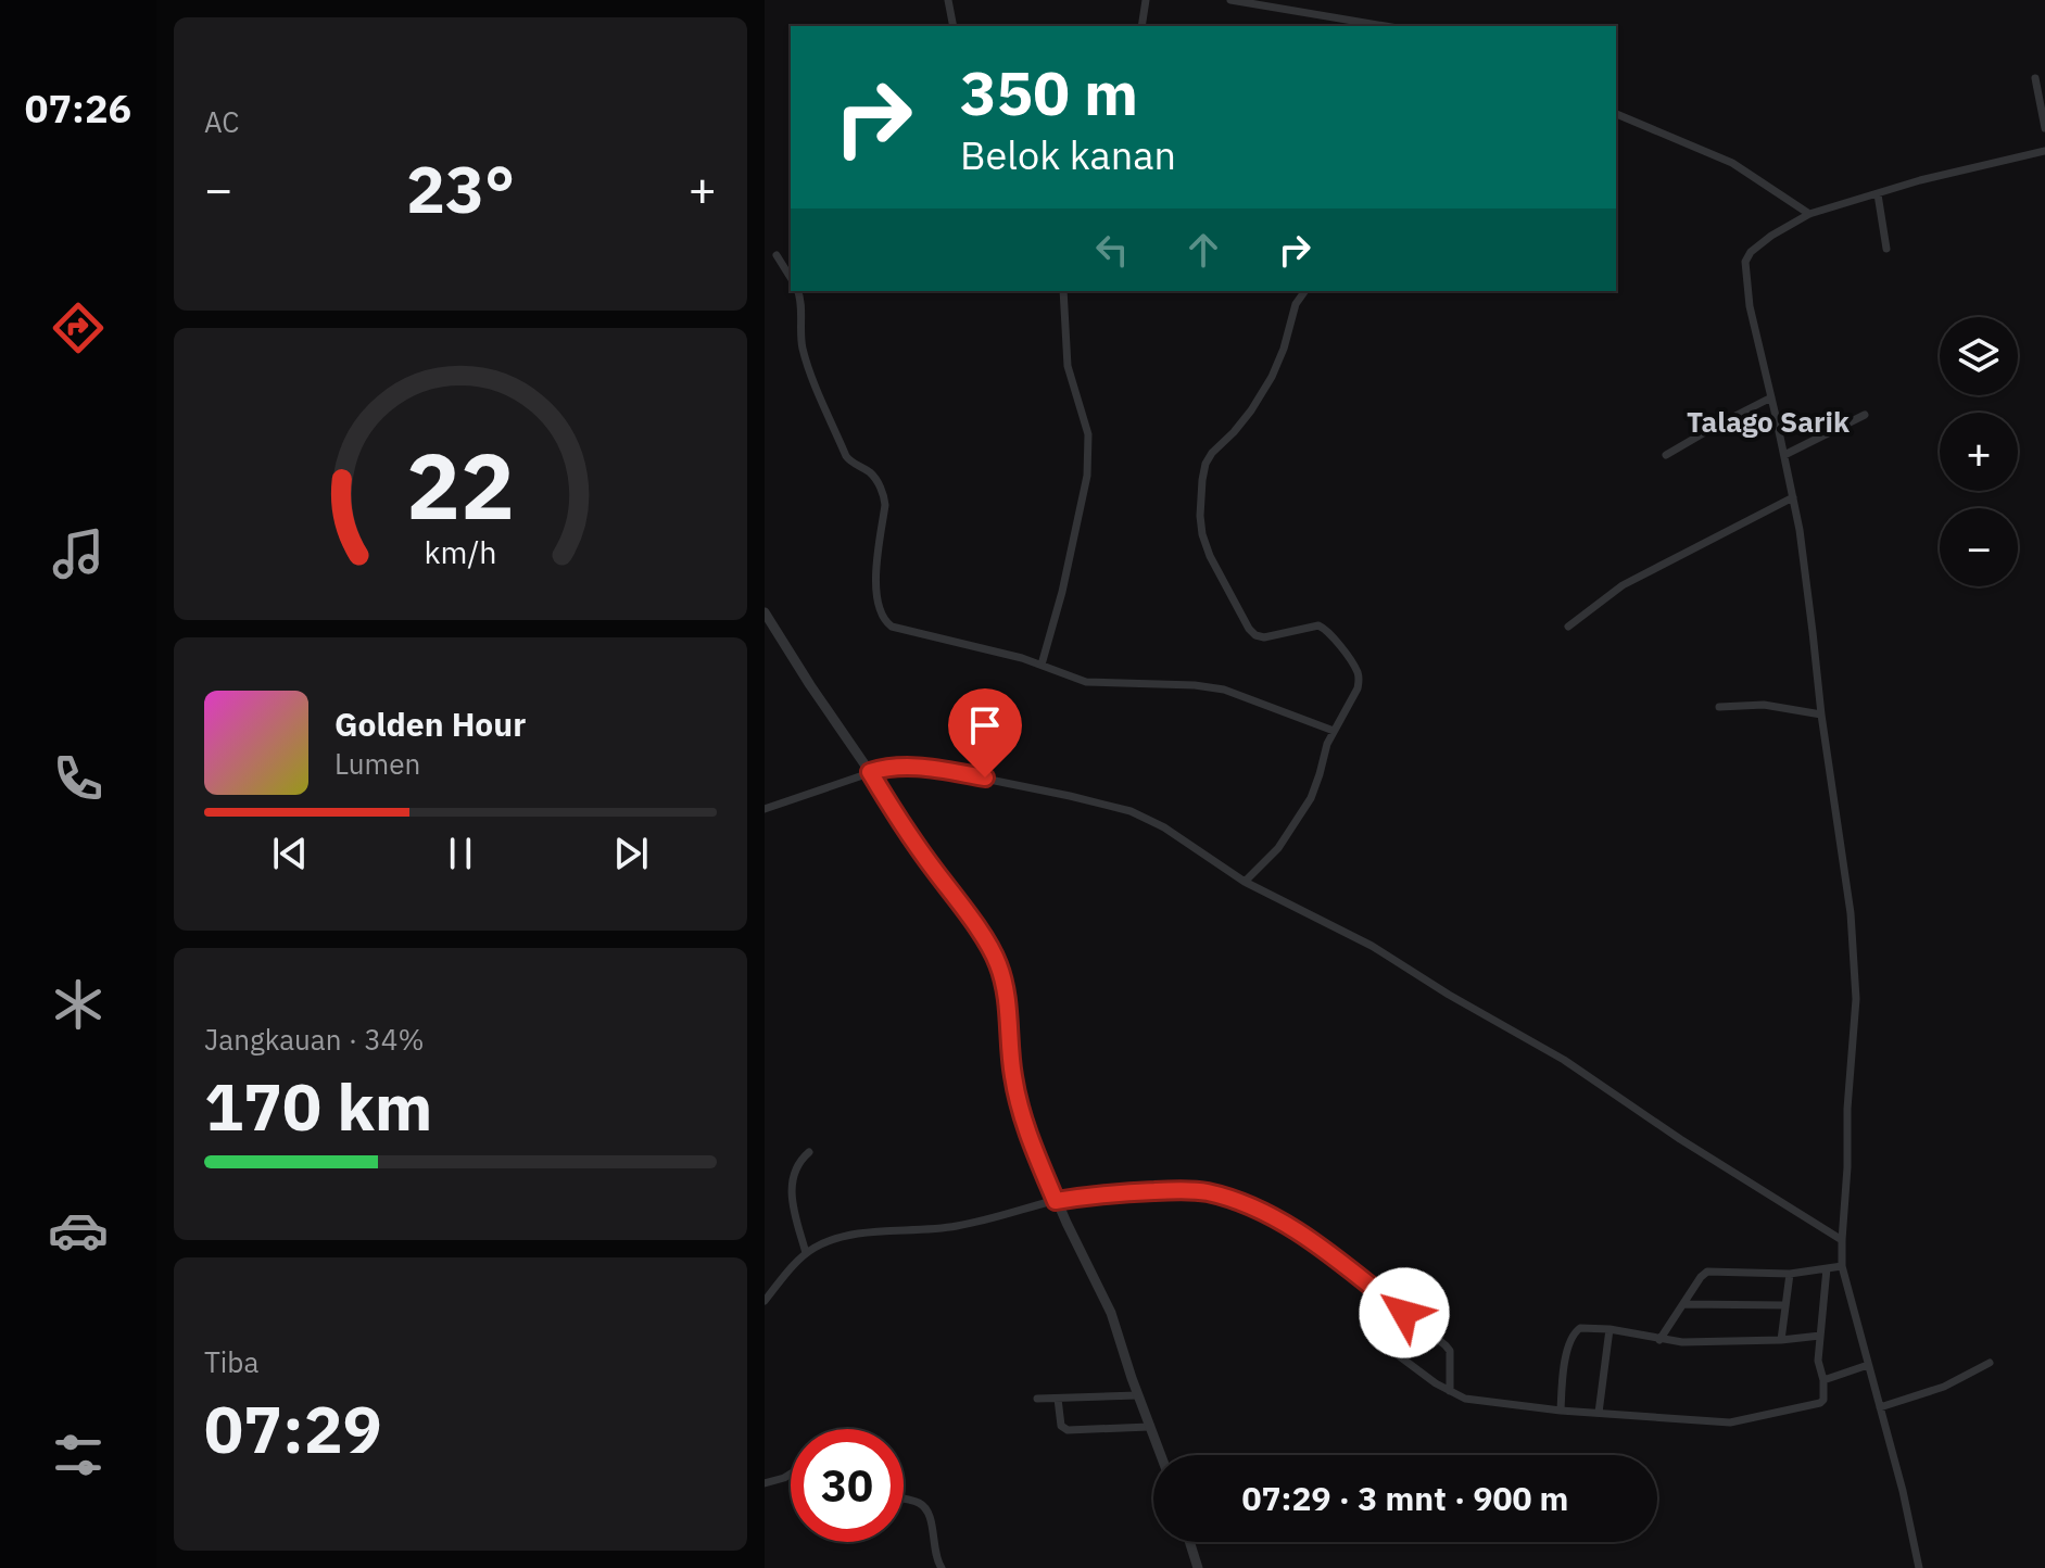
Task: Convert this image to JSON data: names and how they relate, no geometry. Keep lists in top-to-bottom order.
{
  "districts": ["Talago Sarik"],
  "page": {
    "tabs": "07:26",
    "tile": [
      "AC",
      ["Jangkauan · 34%", "170 km"],
      ["Tiba", "07:29"]
    ],
    "turn": ["350 m", "Belok kanan"],
    "heat": ["−", "23°", "+"],
    "map_buttons": ["+", "−"],
    "song": ["Golden Hour", "Lumen"],
    "limit": "30",
    "trip": "07:29 · 3 mnt · 900 m",
    "gauge": ["22", "km/h"]
  }
}
